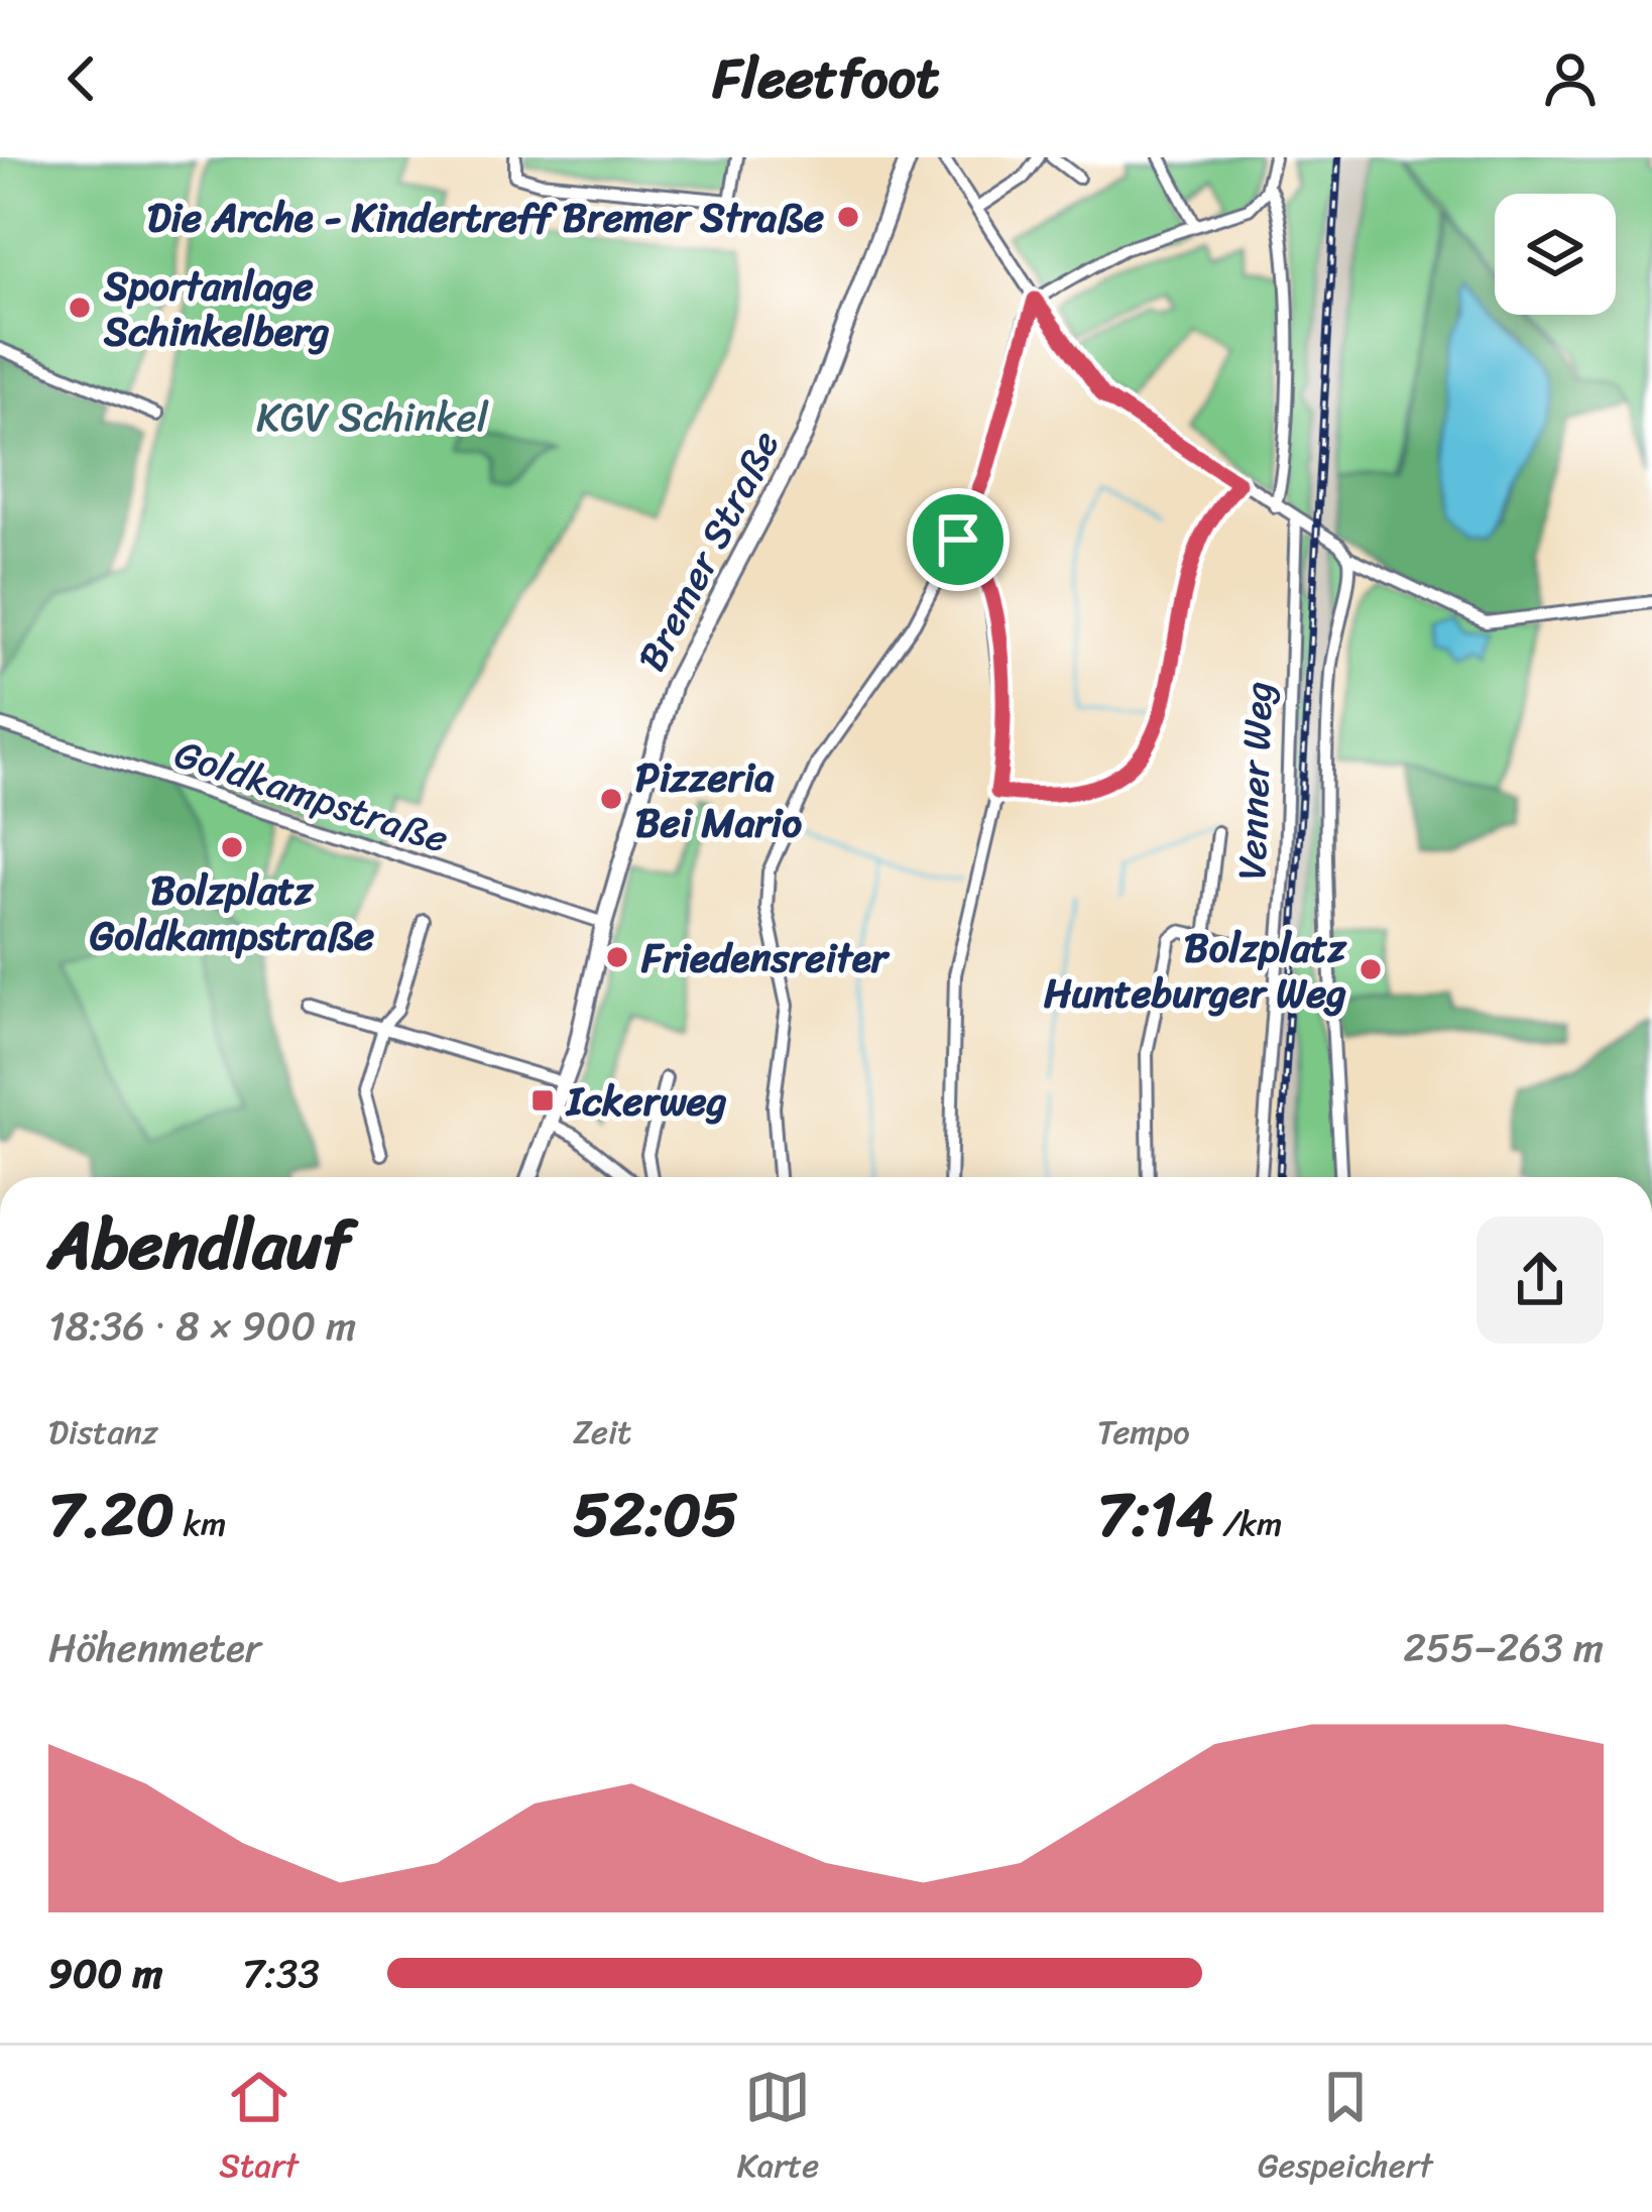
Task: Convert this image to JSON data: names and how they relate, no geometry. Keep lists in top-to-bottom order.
{
  "streets": {
    "main road": ["Bremer Straße"],
    "street": ["Venner Weg", "Goldkampstraße"]
  },
  "crossings": [
    ["Bremer Straße", "Goldkampstraße"]
  ],
  "parks": ["KGV Schinkel"],
  "places": {
    "other": [
      "Die Arche - Kindertreff Bremer Straße",
      "Sportanlage Schinkelberg",
      "Pizzeria Bei Mario",
      "Bolzplatz Goldkampstraße",
      "Friedensreiter",
      "Bolzplatz Hunteburger Weg"
    ],
    "transit": ["Ickerweg"]
  },
  "page": {
    "header": "Fleetfoot",
    "heading": ["Abendlauf", "18:36 · 8 × 900 m"],
    "stats": [
      ["Distanz", "7.20 km"],
      ["Zeit", "52:05"],
      ["Tempo", "7:14 /km"]
    ],
    "chart": ["Höhenmeter", "255–263 m"],
    "list": [
      {
        "name": "900 m",
        "note": "7:33"
      }
    ],
    "tabs": ["Start", "Karte", "Gespeichert"]
  }
}
